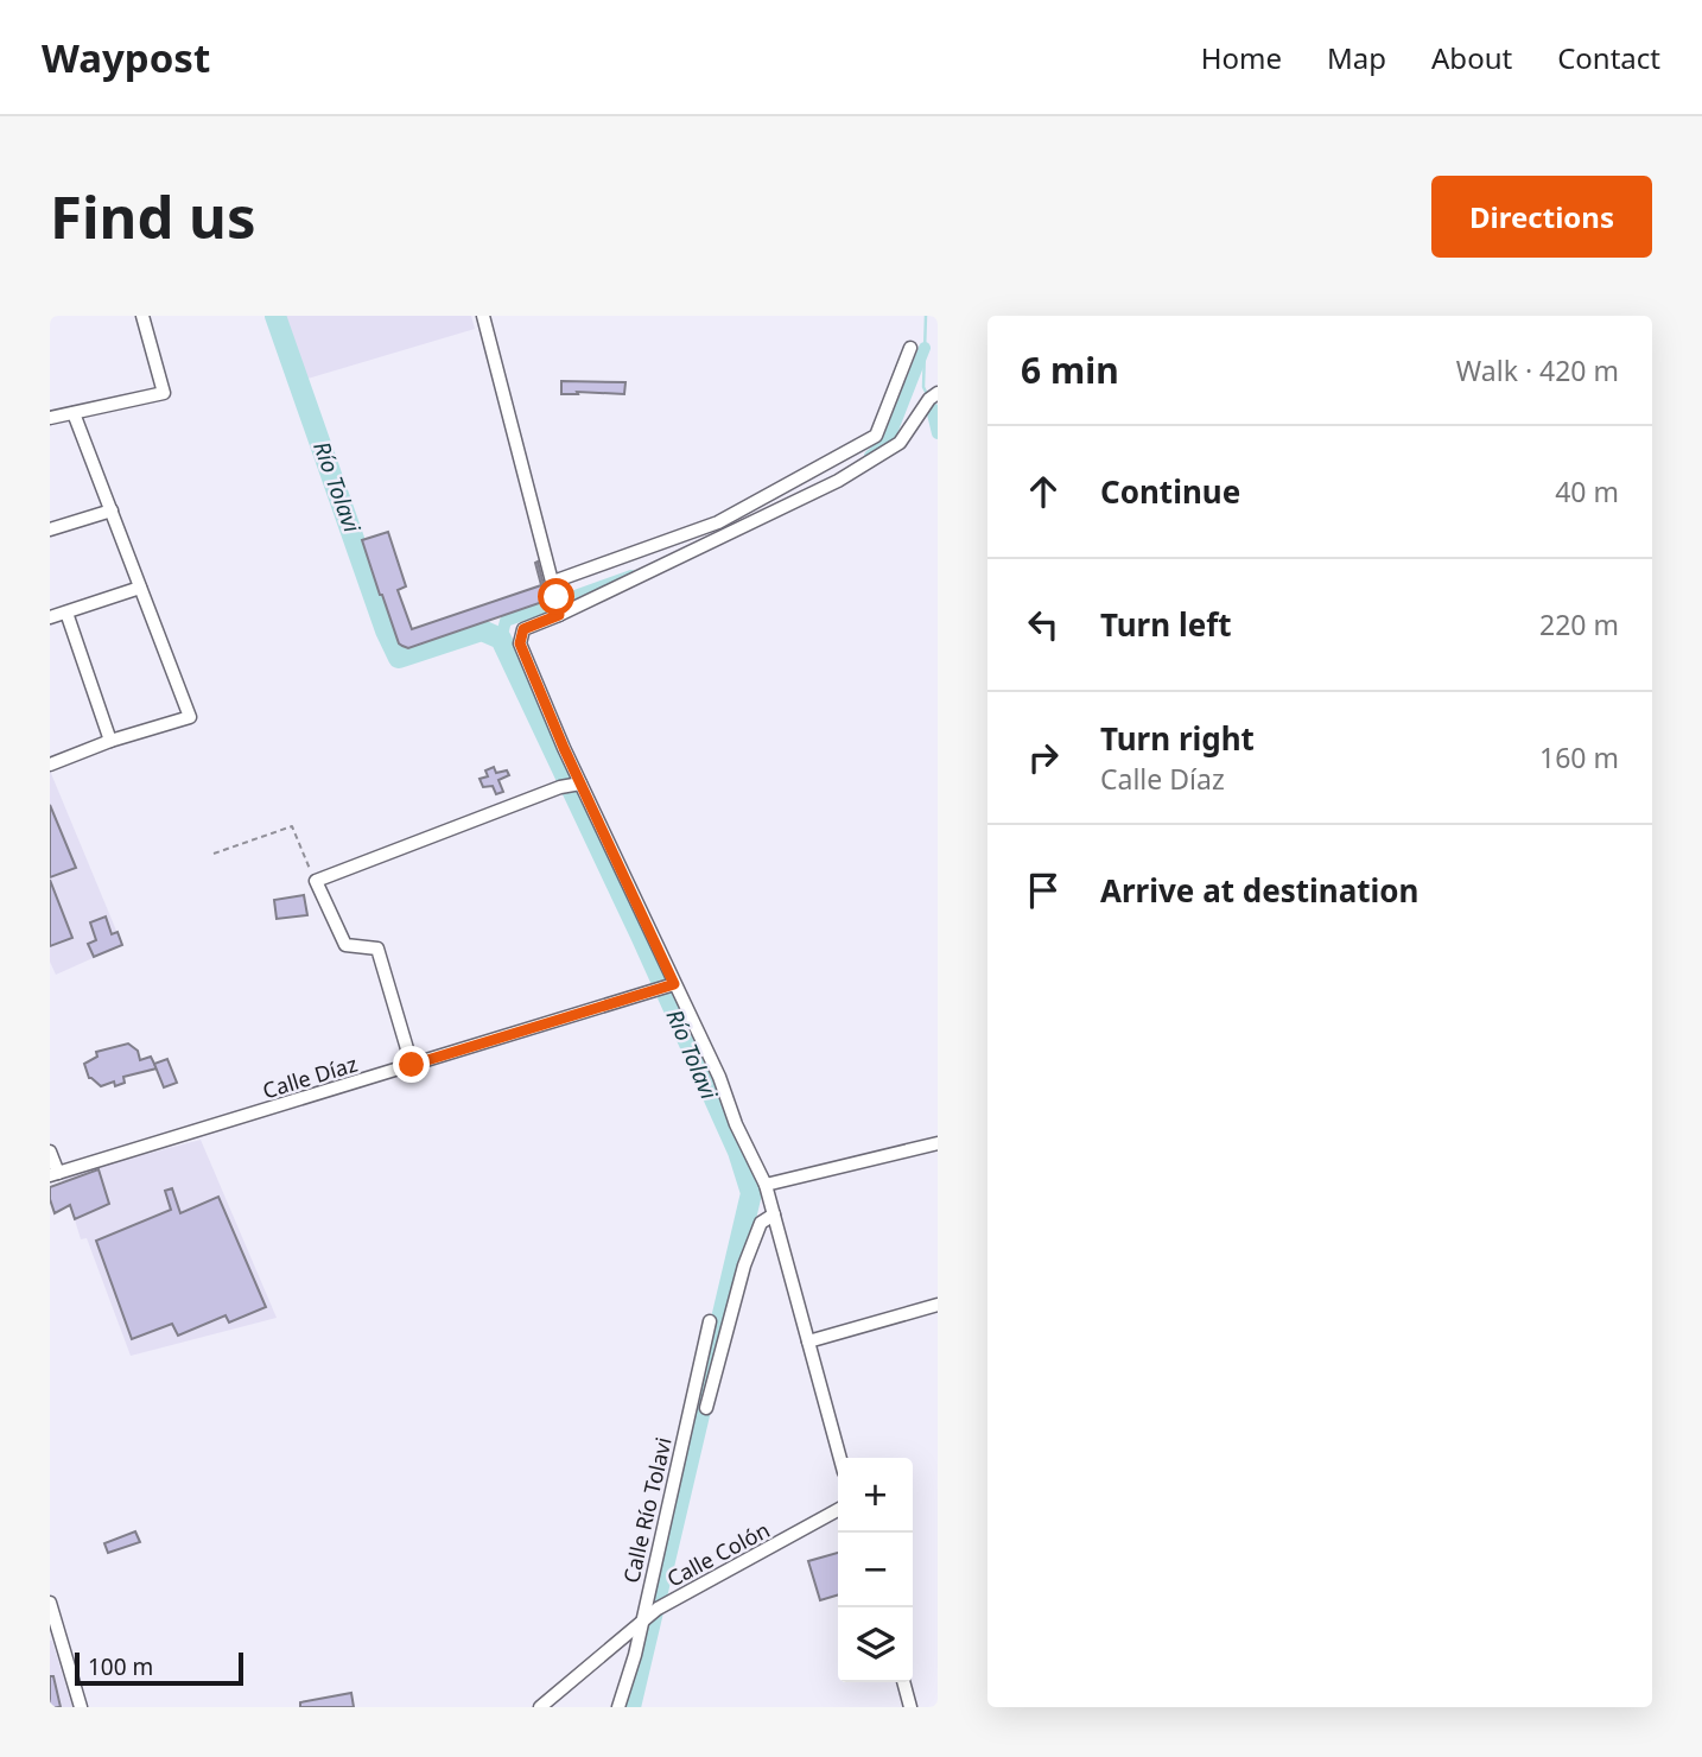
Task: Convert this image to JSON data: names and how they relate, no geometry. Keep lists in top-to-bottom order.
{
  "streets": {
    "street": ["Calle Díaz", "Calle Río Tolavi", "Calle Colón"]
  },
  "crossings": [
    ["Calle Río Tolavi", "Calle Colón"]
  ],
  "water": ["Río Tolavi"],
  "scale_bar": "100 m",
  "page": {
    "header": "Waypost",
    "nav": [
      "Home",
      "Map",
      "About",
      "Contact"
    ],
    "buttons": "Directions",
    "title": "Find us",
    "heading": ["6 min", "Walk · 420 m"],
    "list": [
      ["Continue", "40 m"],
      ["Turn left", "220 m"],
      ["Turn right", "Calle Díaz", "160 m"],
      "Arrive at destination"
    ],
    "map_buttons": ["+", "−"],
    "scale": "100 m"
  }
}
